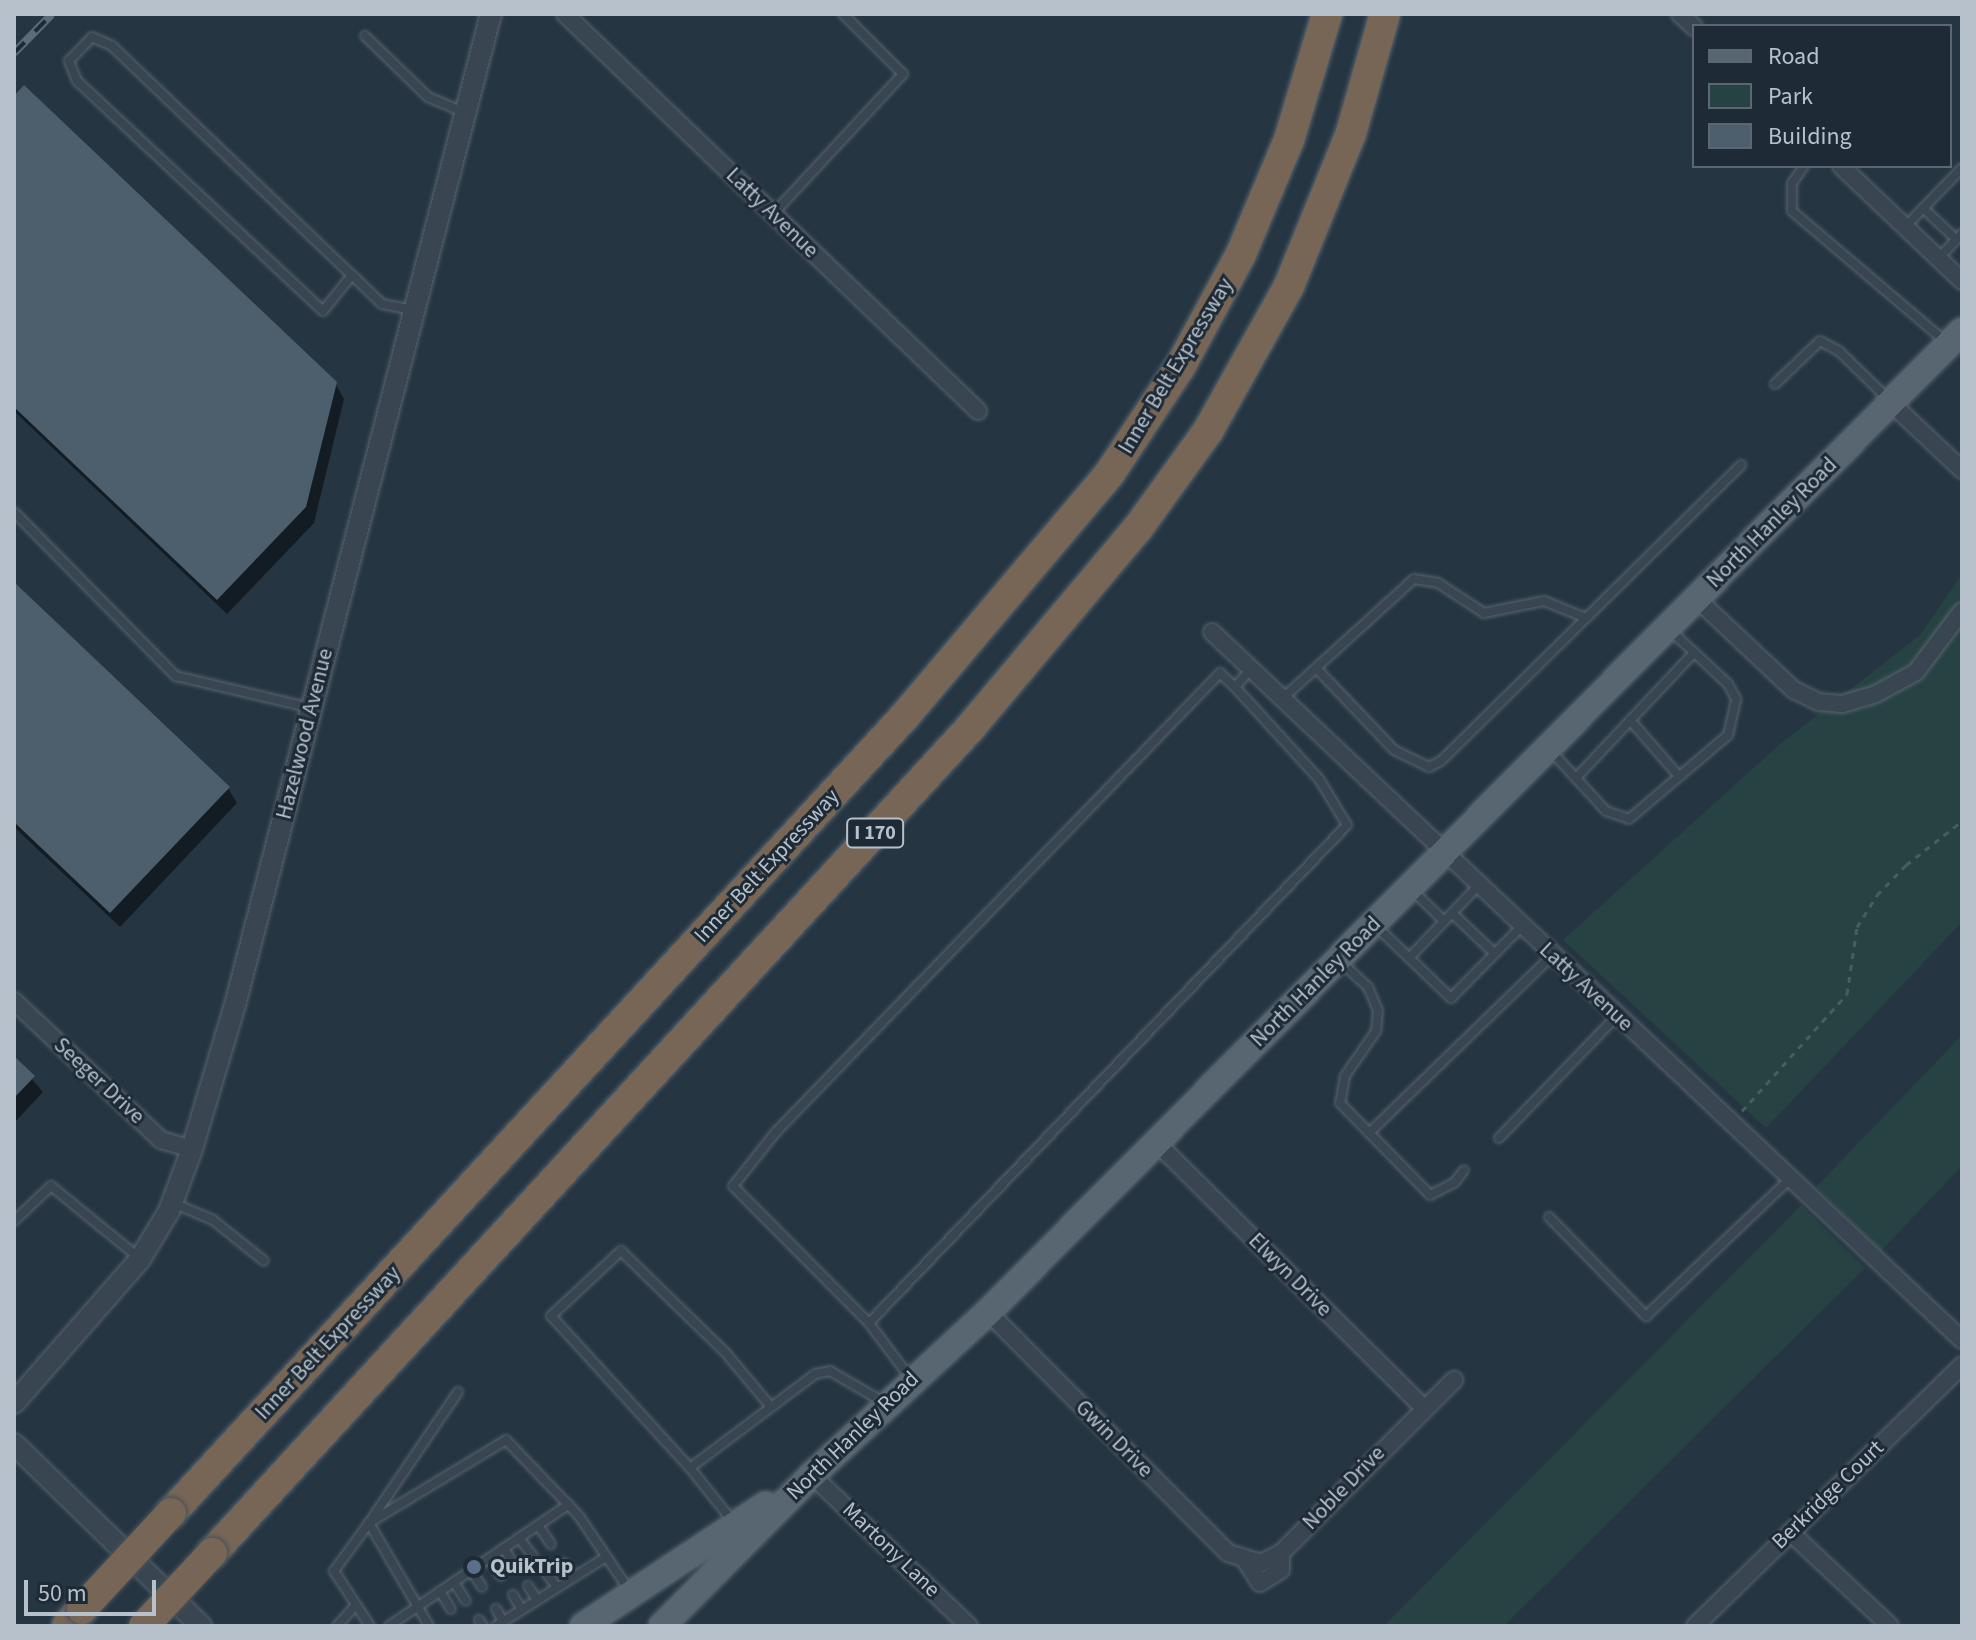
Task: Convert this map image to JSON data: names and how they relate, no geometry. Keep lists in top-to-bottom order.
{
  "streets": {
    "highway": ["Inner Belt Expressway", "I 170"],
    "main road": ["North Hanley Road"],
    "street": [
      "Latty Avenue",
      "Hazelwood Avenue",
      "Seeger Drive",
      "Elwyn Drive",
      "Gwin Drive",
      "Noble Drive",
      "Berkridge Court",
      "Martony Lane"
    ]
  },
  "crossings": [
    ["Latty Avenue", "North Hanley Road"],
    ["North Hanley Road", "Elwyn Drive"],
    ["North Hanley Road", "Gwin Drive"],
    ["North Hanley Road", "Martony Lane"],
    ["Hazelwood Avenue", "Seeger Drive"],
    ["Elwyn Drive", "Noble Drive"],
    ["Gwin Drive", "Noble Drive"]
  ],
  "places": ["QuikTrip"],
  "legend": ["Road", "Park", "Building"],
  "scale_bar": "50 m"
}
